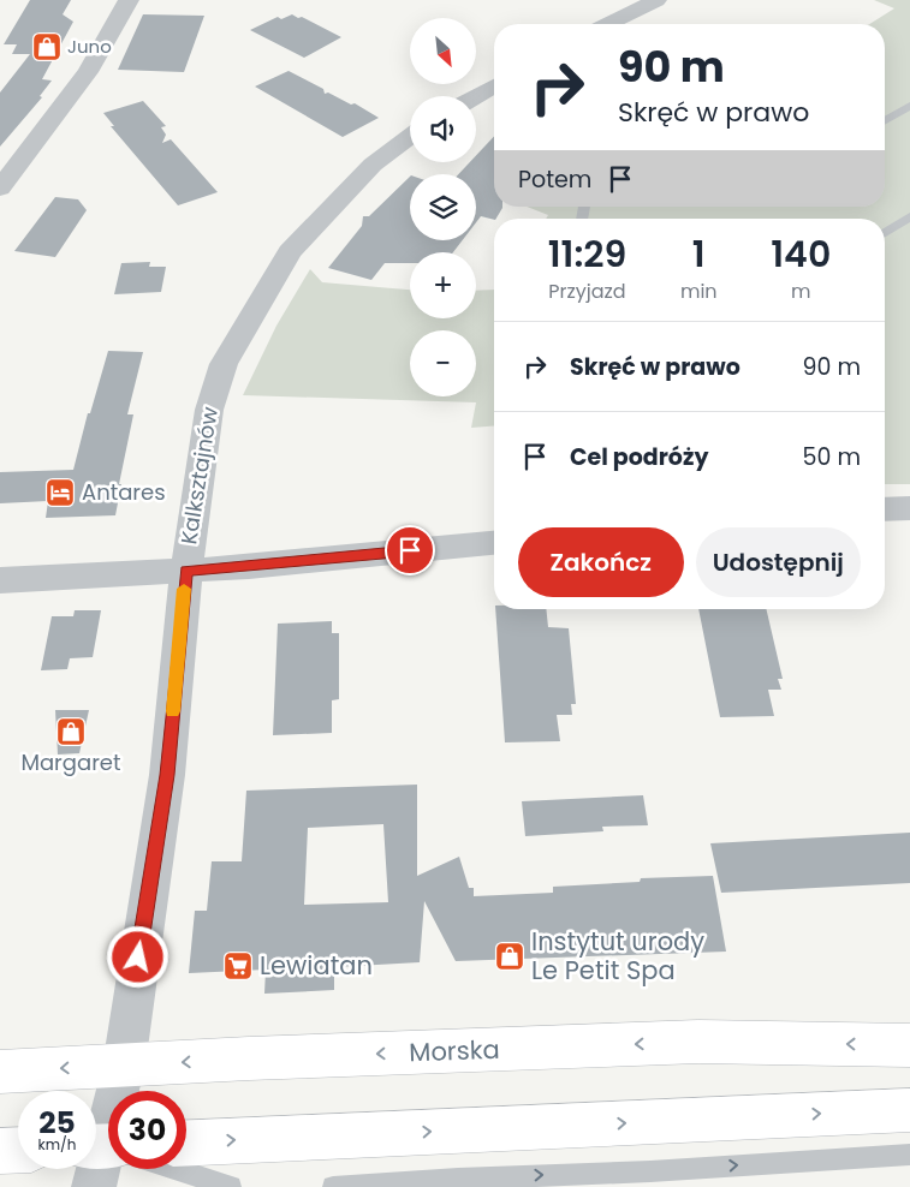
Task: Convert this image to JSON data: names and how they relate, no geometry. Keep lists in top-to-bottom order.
{
  "streets": {
    "main road": ["Morska"],
    "street": ["Kalksztajnów"]
  },
  "crossings": [
    ["Kalksztajnów", "Morska"]
  ],
  "places": {
    "shop": ["Juno", "Margaret", "Instytut urody Le Petit Spa"],
    "hotel": ["Antares"],
    "supermarket": ["Lewiatan"]
  },
  "north": "bottom right",
  "page": {
    "map_buttons": ["+", "−"],
    "turn": ["90 m", "Skręć w prawo"],
    "then": "Potem",
    "eta": [
      "11:29",
      "Przyjazd",
      "1",
      "min",
      "140",
      "m"
    ],
    "list": [
      {
        "name": "Skręć w prawo",
        "value": "90 m"
      },
      {
        "name": "Cel podróży",
        "value": "50 m"
      }
    ],
    "buttons": ["Zakończ", "Udostępnij"],
    "speed": "25 km/h",
    "limit": "30"
  }
}
